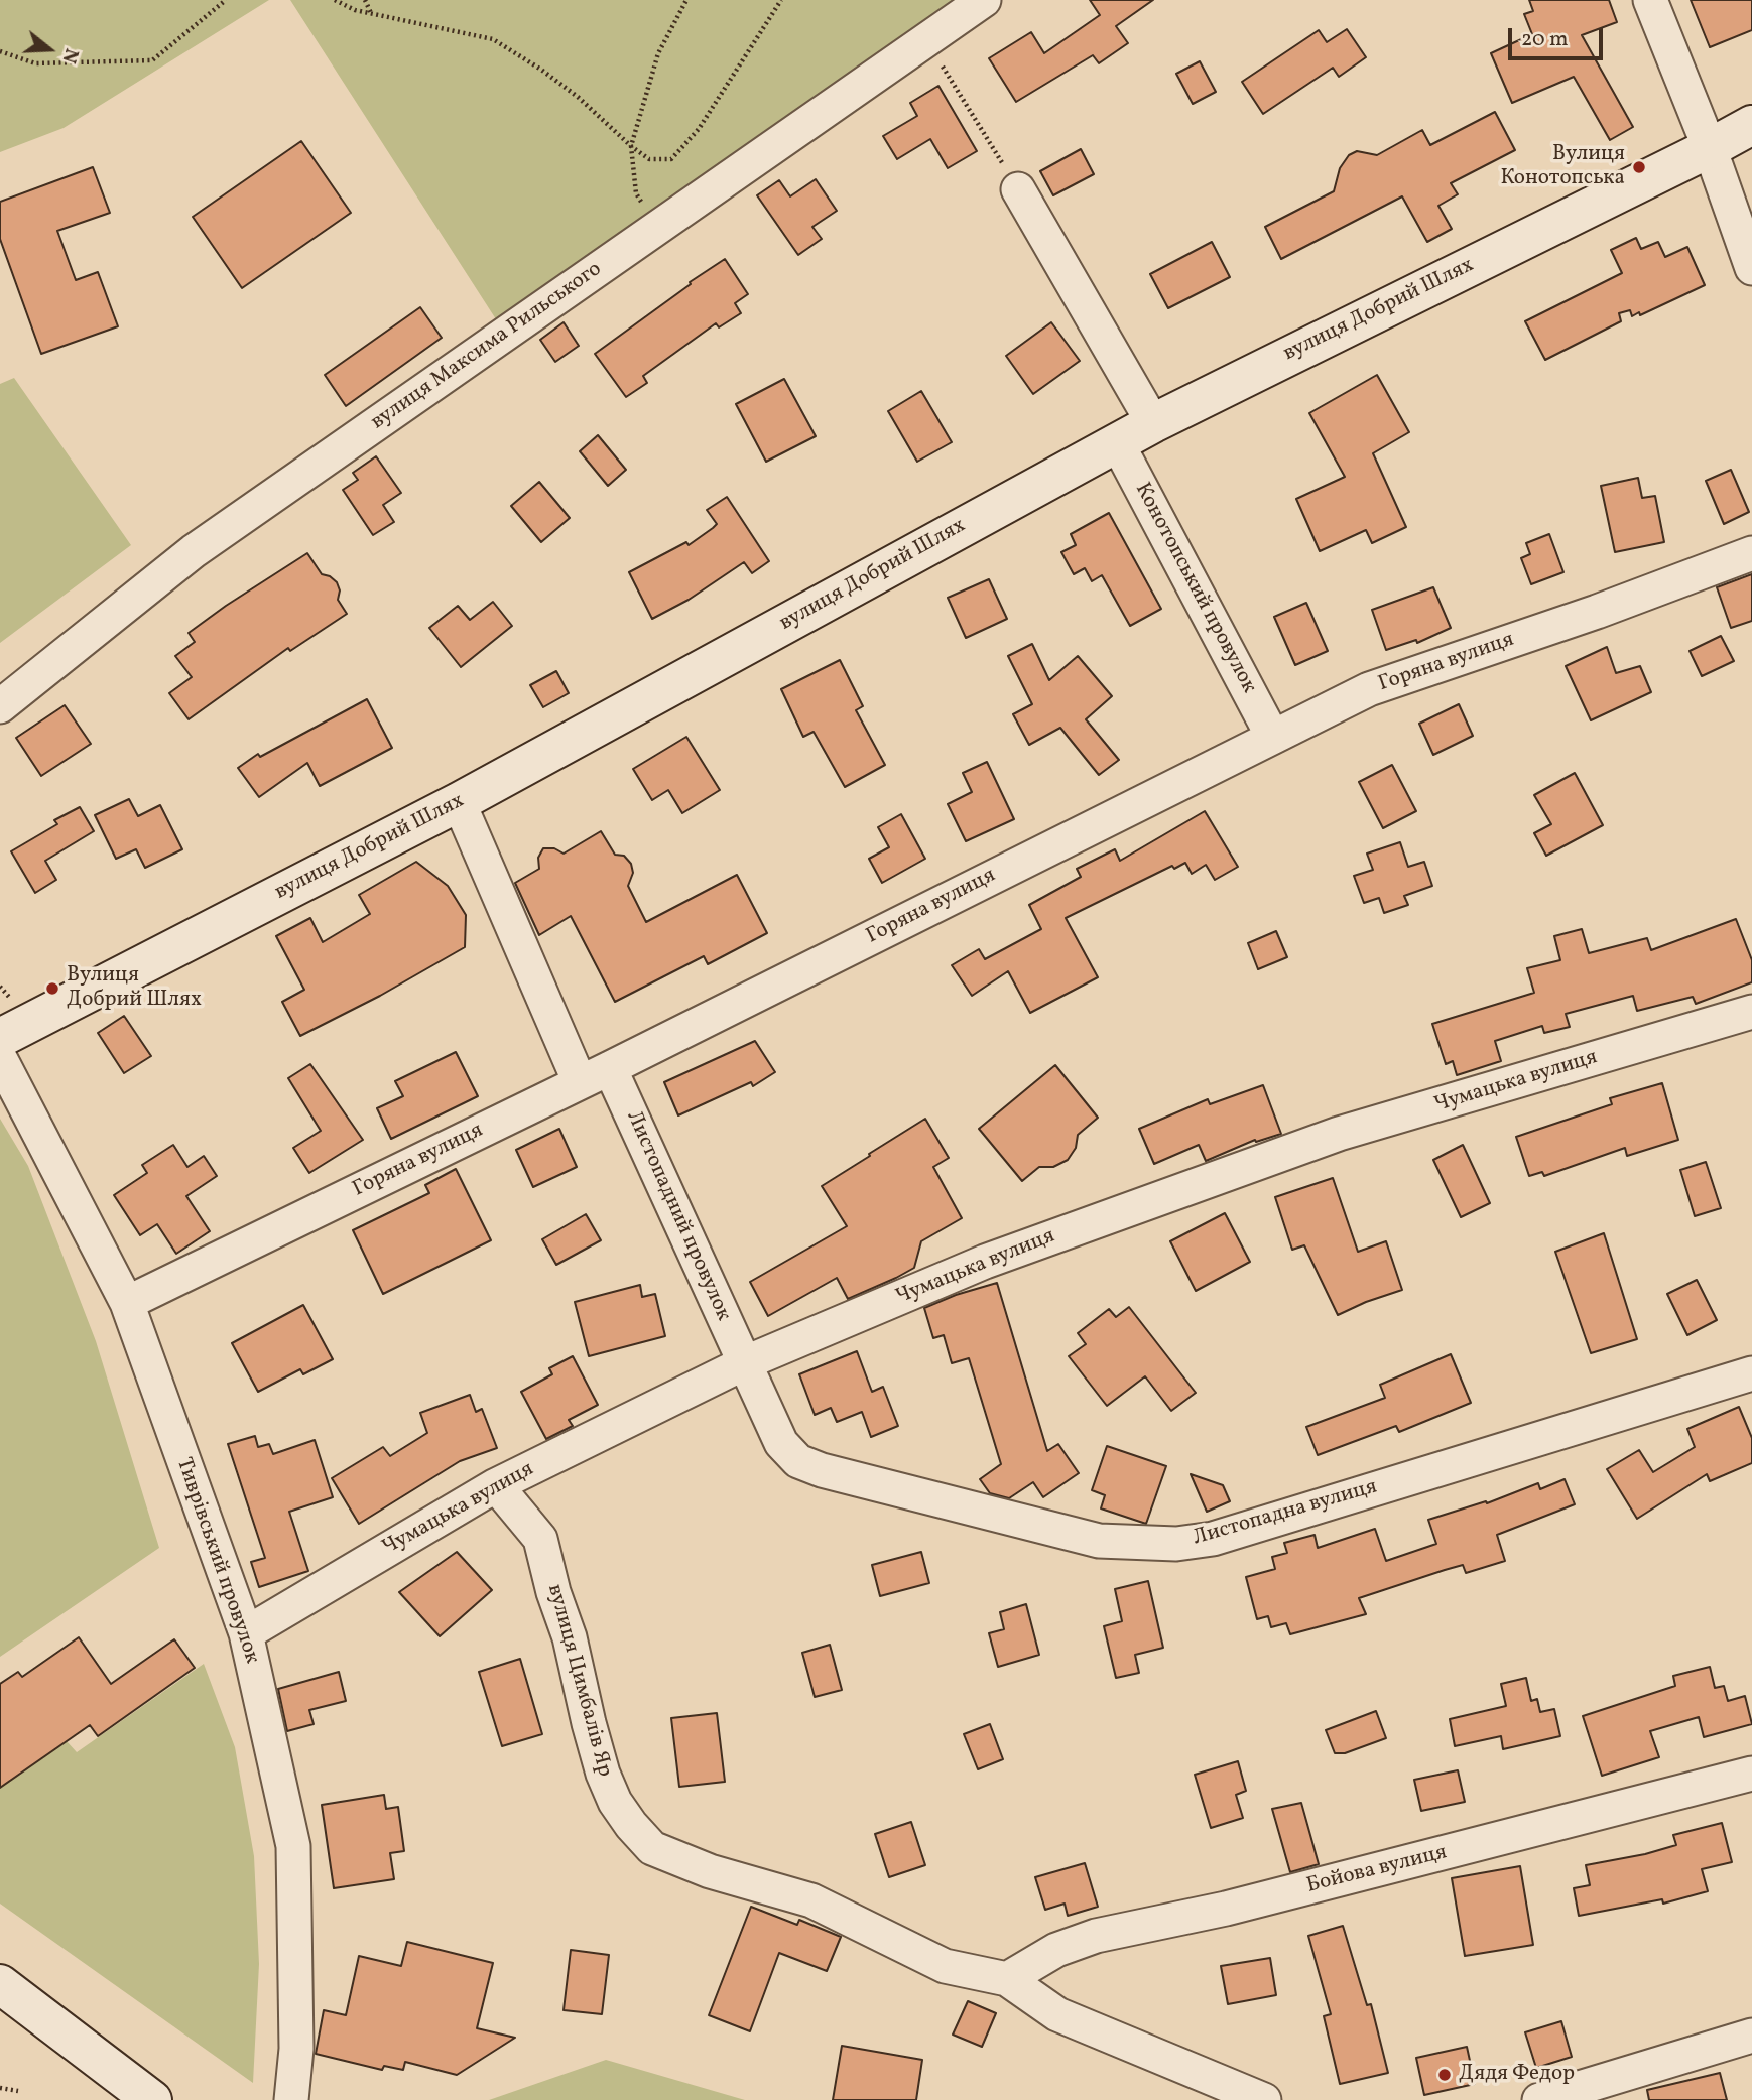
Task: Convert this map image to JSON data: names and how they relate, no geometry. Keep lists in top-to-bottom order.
{
  "streets": {
    "street": [
      "вулиця Добрий Шлях",
      "вулиця Максима Рильського",
      "Конотопський провулок",
      "Горяна вулиця",
      "Чумацька вулиця",
      "Листопадний провулок",
      "Листопадна вулиця",
      "Тиврівський провулок",
      "вулиця Цимбалів Яр",
      "Бойова вулиця"
    ]
  },
  "crossings": [
    ["вулиця Добрий Шлях", "Конотопський провулок"],
    ["Конотопський провулок", "Горяна вулиця"],
    ["Горяна вулиця", "Листопадний провулок"],
    ["Горяна вулиця", "Тиврівський провулок"],
    ["Чумацька вулиця", "Листопадний провулок"],
    ["Чумацька вулиця", "Листопадна вулиця"],
    ["Чумацька вулиця", "Тиврівський провулок"],
    ["Чумацька вулиця", "вулиця Цимбалів Яр"],
    ["Листопадний провулок", "Листопадна вулиця"],
    ["вулиця Цимбалів Яр", "Бойова вулиця"]
  ],
  "places": ["Вулиця Конотопська", "Вулиця Добрий Шлях", "Дядя Федор"],
  "scale_bar": "20 m",
  "north": "right"
}
